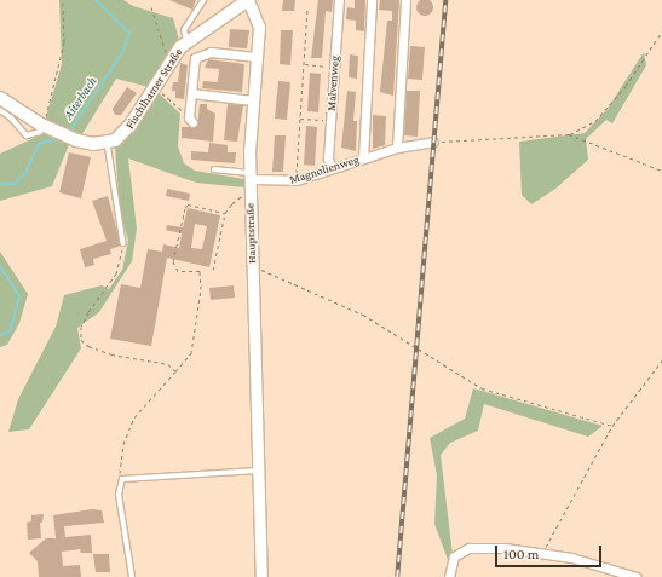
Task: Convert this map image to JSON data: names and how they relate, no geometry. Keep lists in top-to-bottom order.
{
  "streets": {
    "main road": ["Fischlhamer Straße"],
    "street": ["Malvenweg", "Magnolienweg", "Hauptstraße"]
  },
  "crossings": [
    ["Malvenweg", "Magnolienweg"],
    ["Fischlhamer Straße", "Hauptstraße"],
    ["Magnolienweg", "Hauptstraße"]
  ],
  "water": ["Aiterbach"],
  "scale_bar": "100 m"
}
